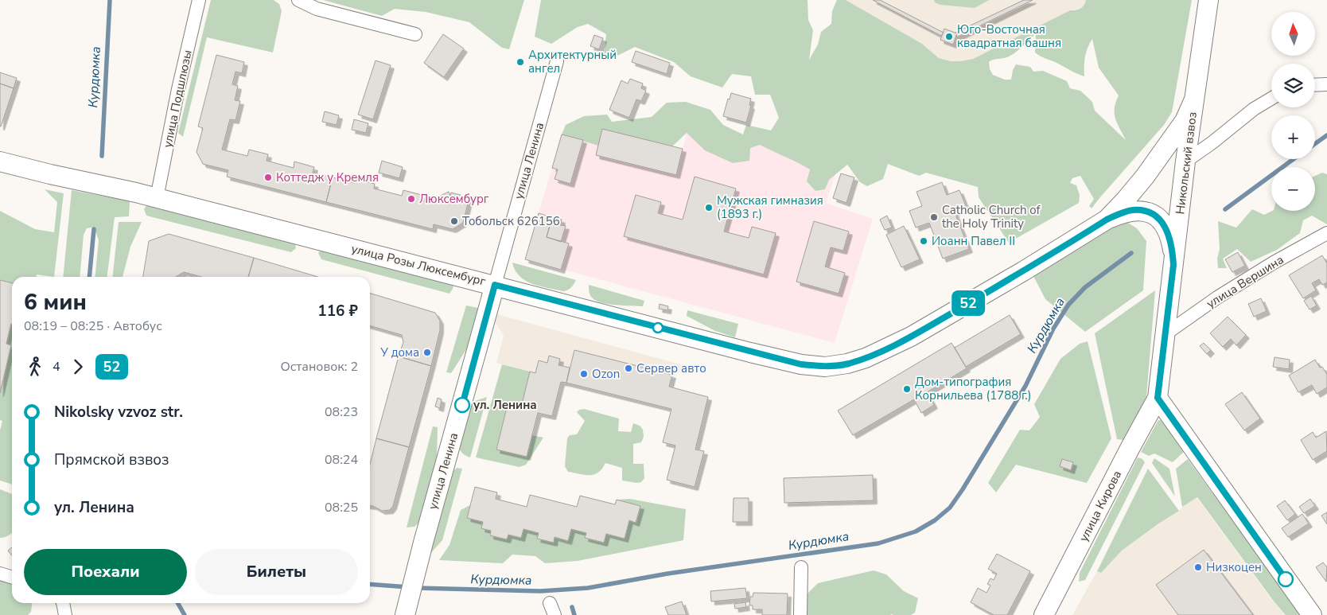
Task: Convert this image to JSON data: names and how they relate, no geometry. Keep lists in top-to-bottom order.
{
  "streets": {
    "main road": [
      "улица Ленина",
      "Никольский взвоз",
      "улица Розы Люксембург",
      "улица Кирова"
    ],
    "street": ["улица Подшлюзы", "улица Вершина"]
  },
  "crossings": [
    ["улица Подшлюзы", "улица Розы Люксембург"],
    ["улица Ленина", "улица Розы Люксембург"],
    ["Никольский взвоз", "улица Розы Люксембург"],
    ["Никольский взвоз", "улица Вершина"],
    ["Никольский взвоз", "улица Кирова"]
  ],
  "water": ["Курдюмка"],
  "places": [
    "Юго-Восточная квадратная башня",
    "Архитектурный ангел",
    "Коттедж у Кремля",
    "Люксембург",
    "Мужская гимназия (1893 г.)",
    "Catholic Church of the Holy Trinity",
    "Тобольск 626156",
    "Иоанн Павел II",
    "У дома",
    "Сервер авто",
    "Ozon",
    "Дом-типография Корнильева (1788 г.)",
    "ул. Ленина",
    "Низкоцен"
  ],
  "lines": ["bus line 52"],
  "north": "top",
  "page": {
    "on_map": "52",
    "map_buttons": ["+", "−"],
    "heading": ["6 мин", "08:19 – 08:25 · Автобус", "116 ₽"],
    "legs": ["4", "52", "Остановок: 2"],
    "list": [
      {
        "name": "Nikolsky vzvoz str.",
        "value": "08:23"
      },
      {
        "name": "Прямской взвоз",
        "value": "08:24"
      },
      {
        "name": "ул. Ленина",
        "value": "08:25"
      }
    ],
    "buttons": ["Поехали", "Билеты"]
  }
}
